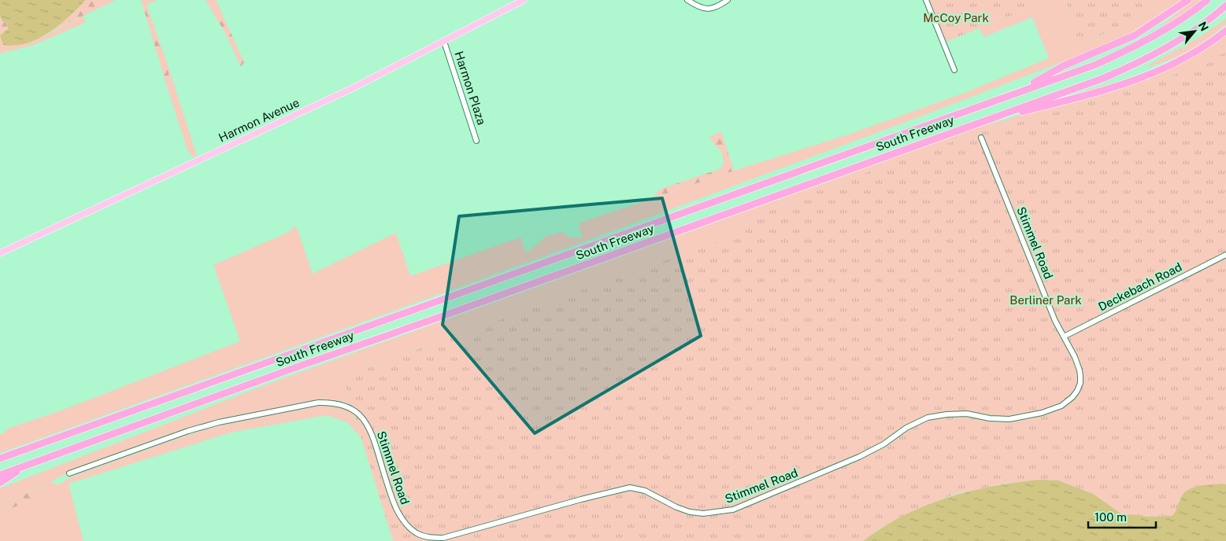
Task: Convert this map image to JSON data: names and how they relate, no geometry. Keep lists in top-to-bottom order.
{
  "streets": {
    "highway": ["South Freeway"],
    "main road": ["Harmon Avenue"],
    "street": ["Harmon Plaza", "Stimmel Road", "Deckebach Road"]
  },
  "crossings": [
    ["Harmon Plaza", "Harmon Avenue"],
    ["Stimmel Road", "Deckebach Road"]
  ],
  "parks": ["McCoy Park", "Berliner Park"],
  "scale_bar": "100 m",
  "north": "top right"
}
